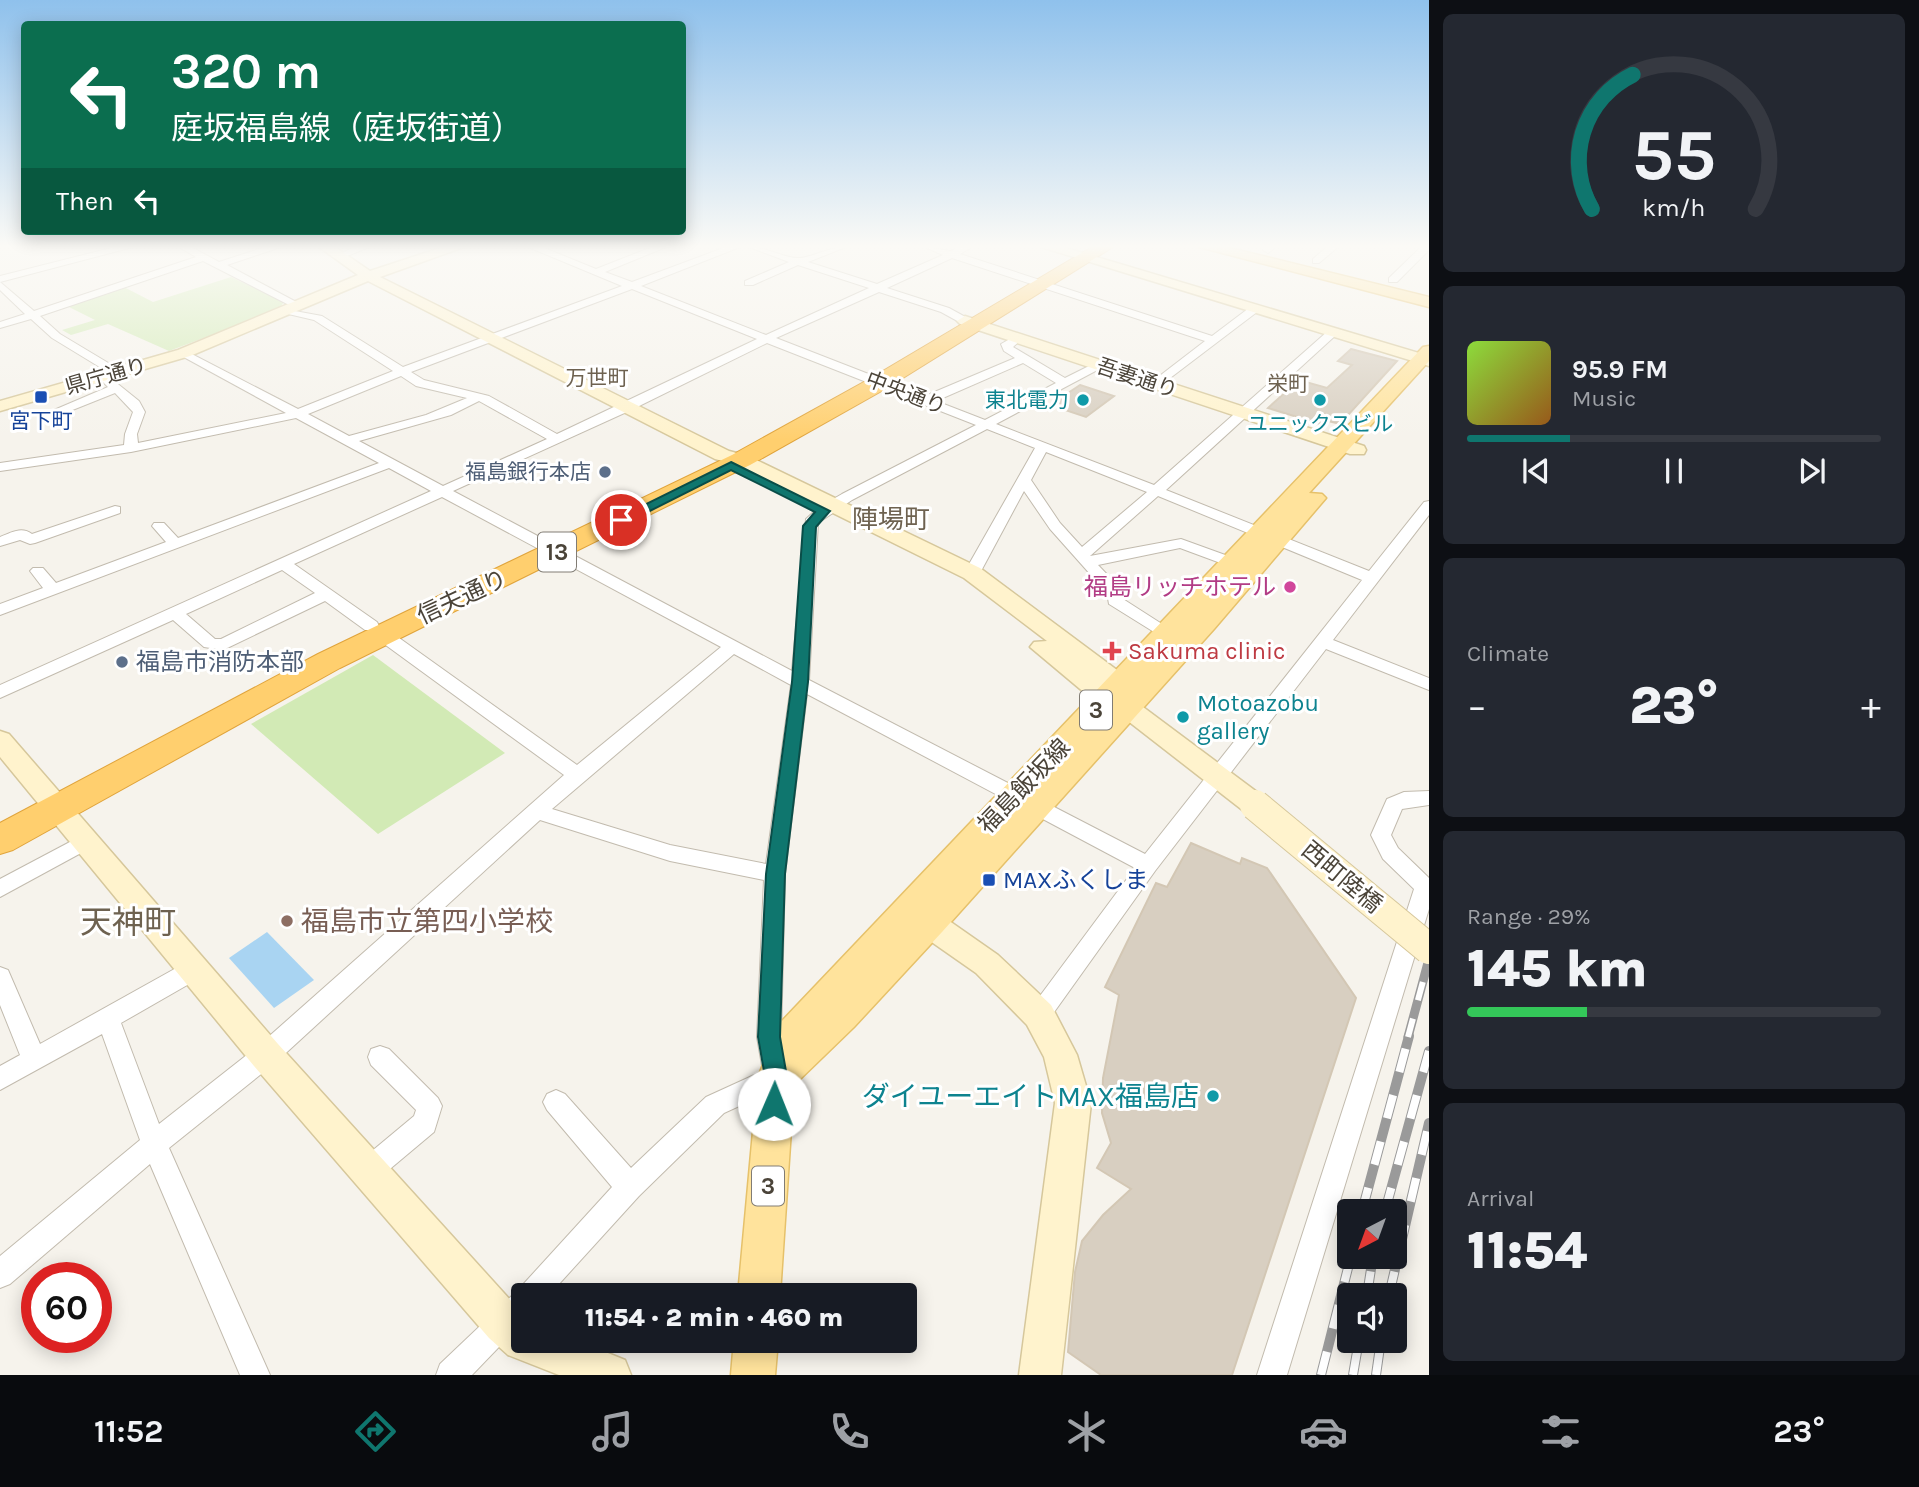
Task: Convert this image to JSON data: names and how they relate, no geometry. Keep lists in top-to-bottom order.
{
  "streets": {
    "highway": ["13", "信夫通り"],
    "main road": ["3"],
    "street": [
      "県庁通り",
      "吾妻通り",
      "中央通り",
      "西町陸橋"
    ]
  },
  "crossings": [
    ["吾妻通り", "信夫通り"],
    ["吾妻通り", "3"],
    ["中央通り", "信夫通り"],
    ["中央通り", "3"],
    ["3", "西町陸橋"]
  ],
  "districts": [
    "万世町",
    "栄町",
    "陣場町",
    "天神町"
  ],
  "places": {
    "transit": ["宮下町", "MAXふくしま"],
    "other": [
      "東北電力",
      "ユニックスビル",
      "福島銀行本店",
      "福島リッチホテル",
      "福島市消防本部",
      "Motoazobu gallery",
      "福島市立第四小学校",
      "ダイユーエイトMAX福島店"
    ],
    "health": ["Sakuma clinic"]
  },
  "north": "bottom left",
  "page": {
    "turn": ["320 m", "庭坂福島線（庭坂街道）"],
    "then": "Then",
    "song": ["95.9 FM", "Music"],
    "tile": [
      "Climate",
      ["Range · 29%", "145 km"],
      ["Arrival", "11:54"]
    ],
    "heat": ["−", "23°", "+"],
    "limit": "60",
    "trip": "11:54 · 2 min · 460 m",
    "tabs": ["11:52", "23°"],
    "gauge": ["55", "km/h"]
  }
}
